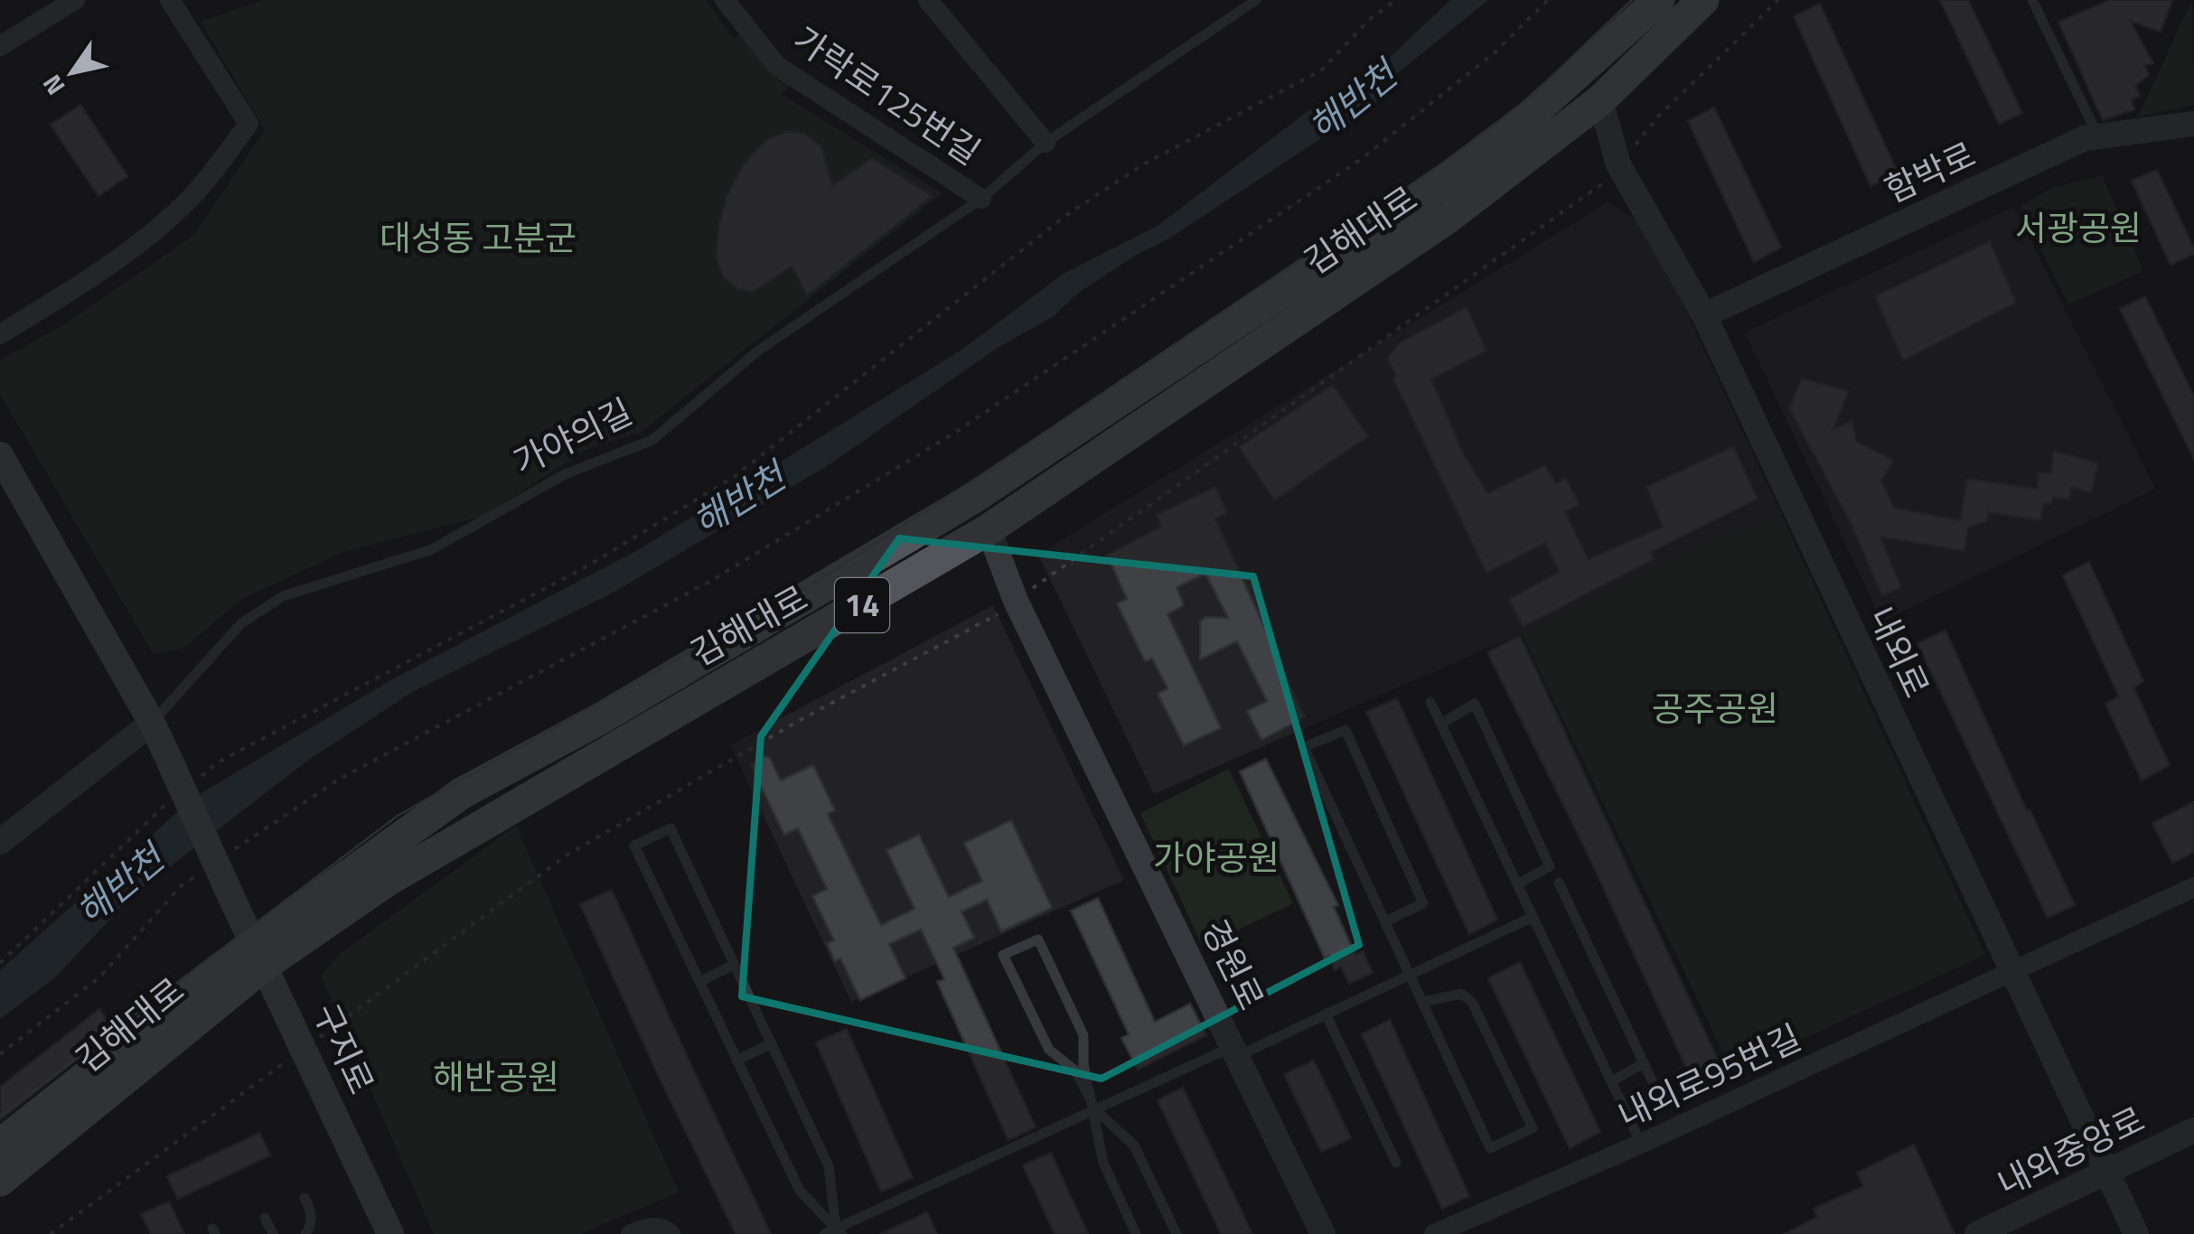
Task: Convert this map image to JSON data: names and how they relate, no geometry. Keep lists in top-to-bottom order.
{
  "streets": {
    "main road": ["김해대로", "14", "구지로"],
    "street": [
      "가락로125번길",
      "함박로",
      "가야의길",
      "내외로",
      "경원로",
      "내외로95번길",
      "내외중앙로"
    ]
  },
  "crossings": [
    ["가락로125번길", "가야의길"],
    ["함박로", "내외로"],
    ["김해대로", "내외로"],
    ["김해대로", "경원로"],
    ["김해대로", "구지로"],
    ["가야의길", "구지로"],
    ["내외로", "내외로95번길"],
    ["내외로", "내외중앙로"]
  ],
  "water": ["해반천"],
  "parks": [
    "서광공원",
    "대성동 고분군",
    "공주공원",
    "가야공원",
    "해반공원"
  ],
  "north": "bottom left"
}
